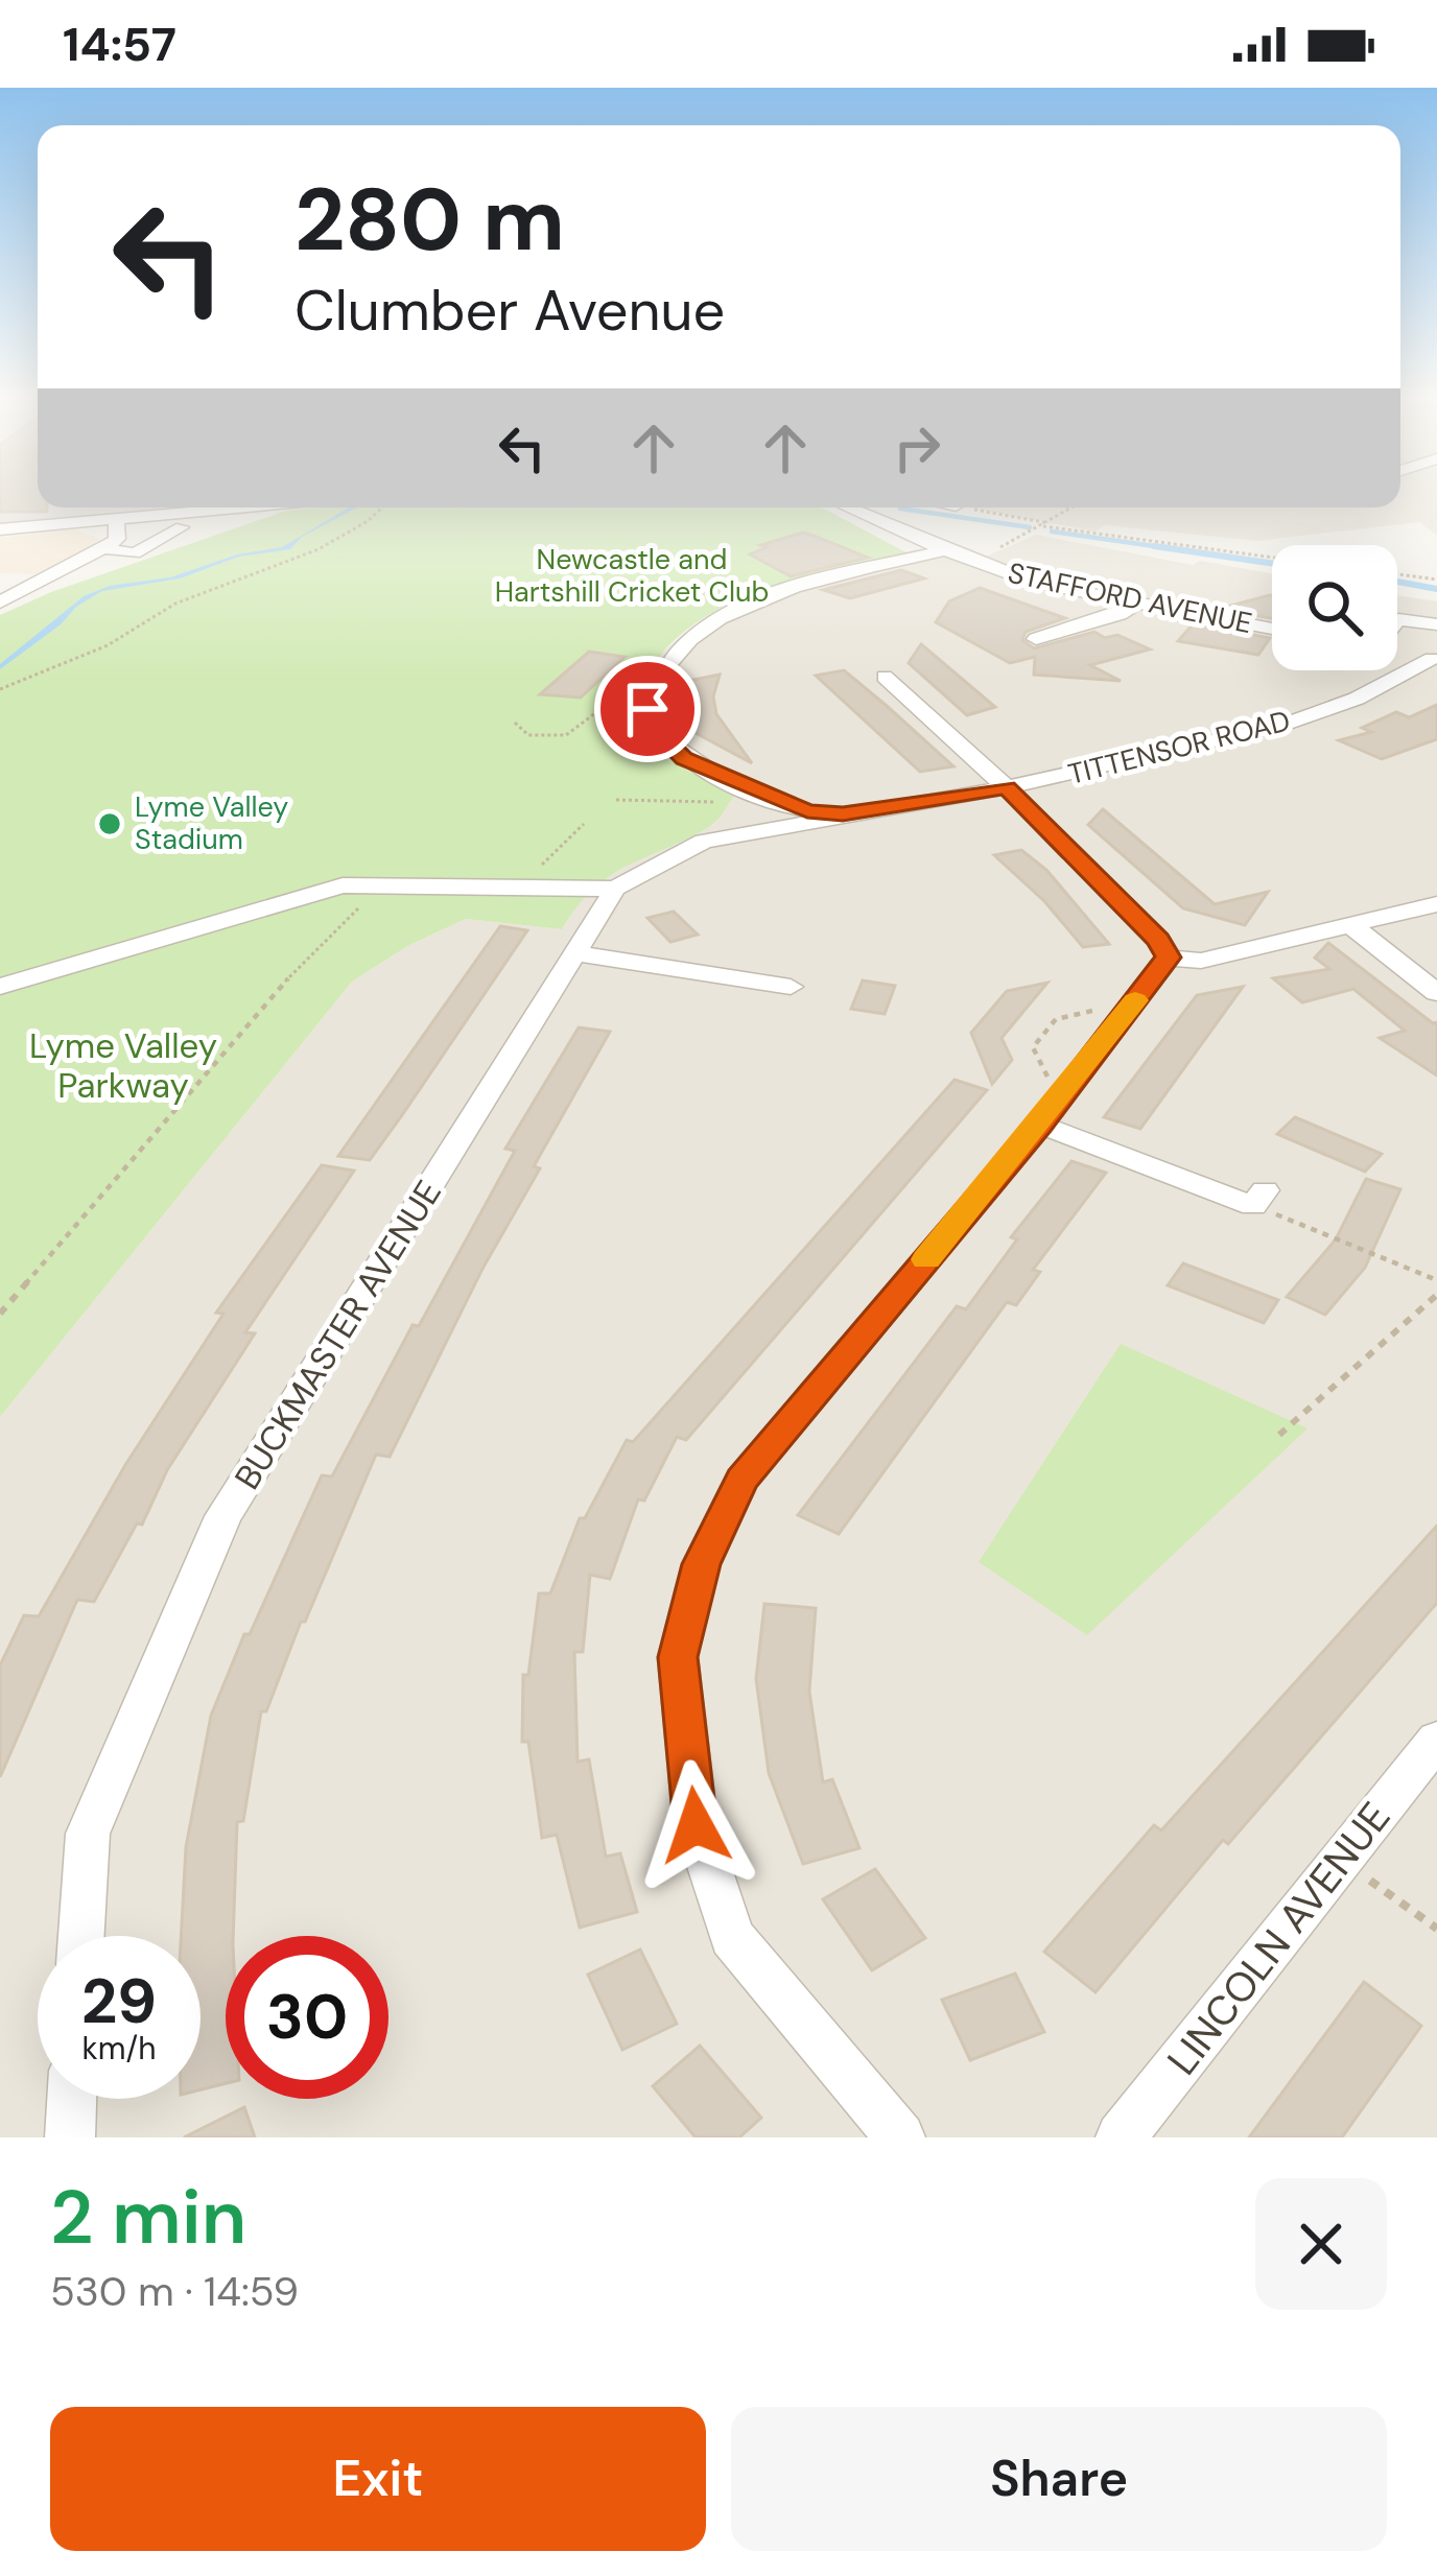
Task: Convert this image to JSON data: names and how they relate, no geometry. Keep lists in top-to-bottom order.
{
  "streets": {
    "street": [
      "STAFFORD AVENUE",
      "TITTENSOR ROAD",
      "BUCKMASTER AVENUE",
      "LINCOLN AVENUE"
    ]
  },
  "crossings": [
    ["TITTENSOR ROAD", "BUCKMASTER AVENUE"]
  ],
  "parks": ["Newcastle and Hartshill Cricket Club", "Lyme Valley Parkway"],
  "places": ["Lyme Valley Stadium"],
  "page": {
    "status": "14:57",
    "turn": ["280 m", "Clumber Avenue"],
    "speed": "29 km/h",
    "limit": "30",
    "heading": ["2 min", "530 m · 14:59"],
    "buttons": ["Exit", "Share"]
  }
}
